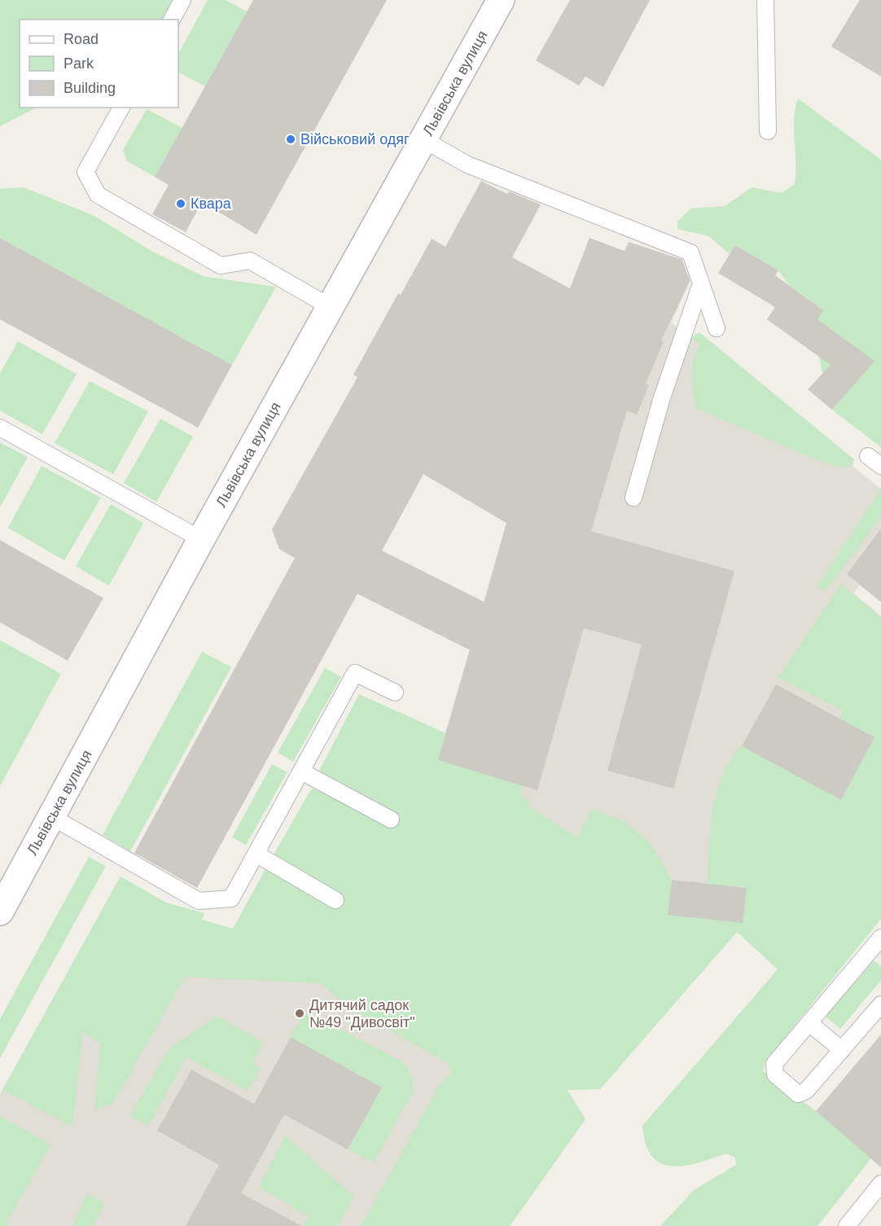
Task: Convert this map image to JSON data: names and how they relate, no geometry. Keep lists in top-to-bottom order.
{
  "streets": {
    "street": ["Львівська вулиця"]
  },
  "places": ["Військовий одяг", "Квара", "Дитячий садок №49 \"Дивосвіт\""],
  "legend": ["Road", "Park", "Building"]
}
